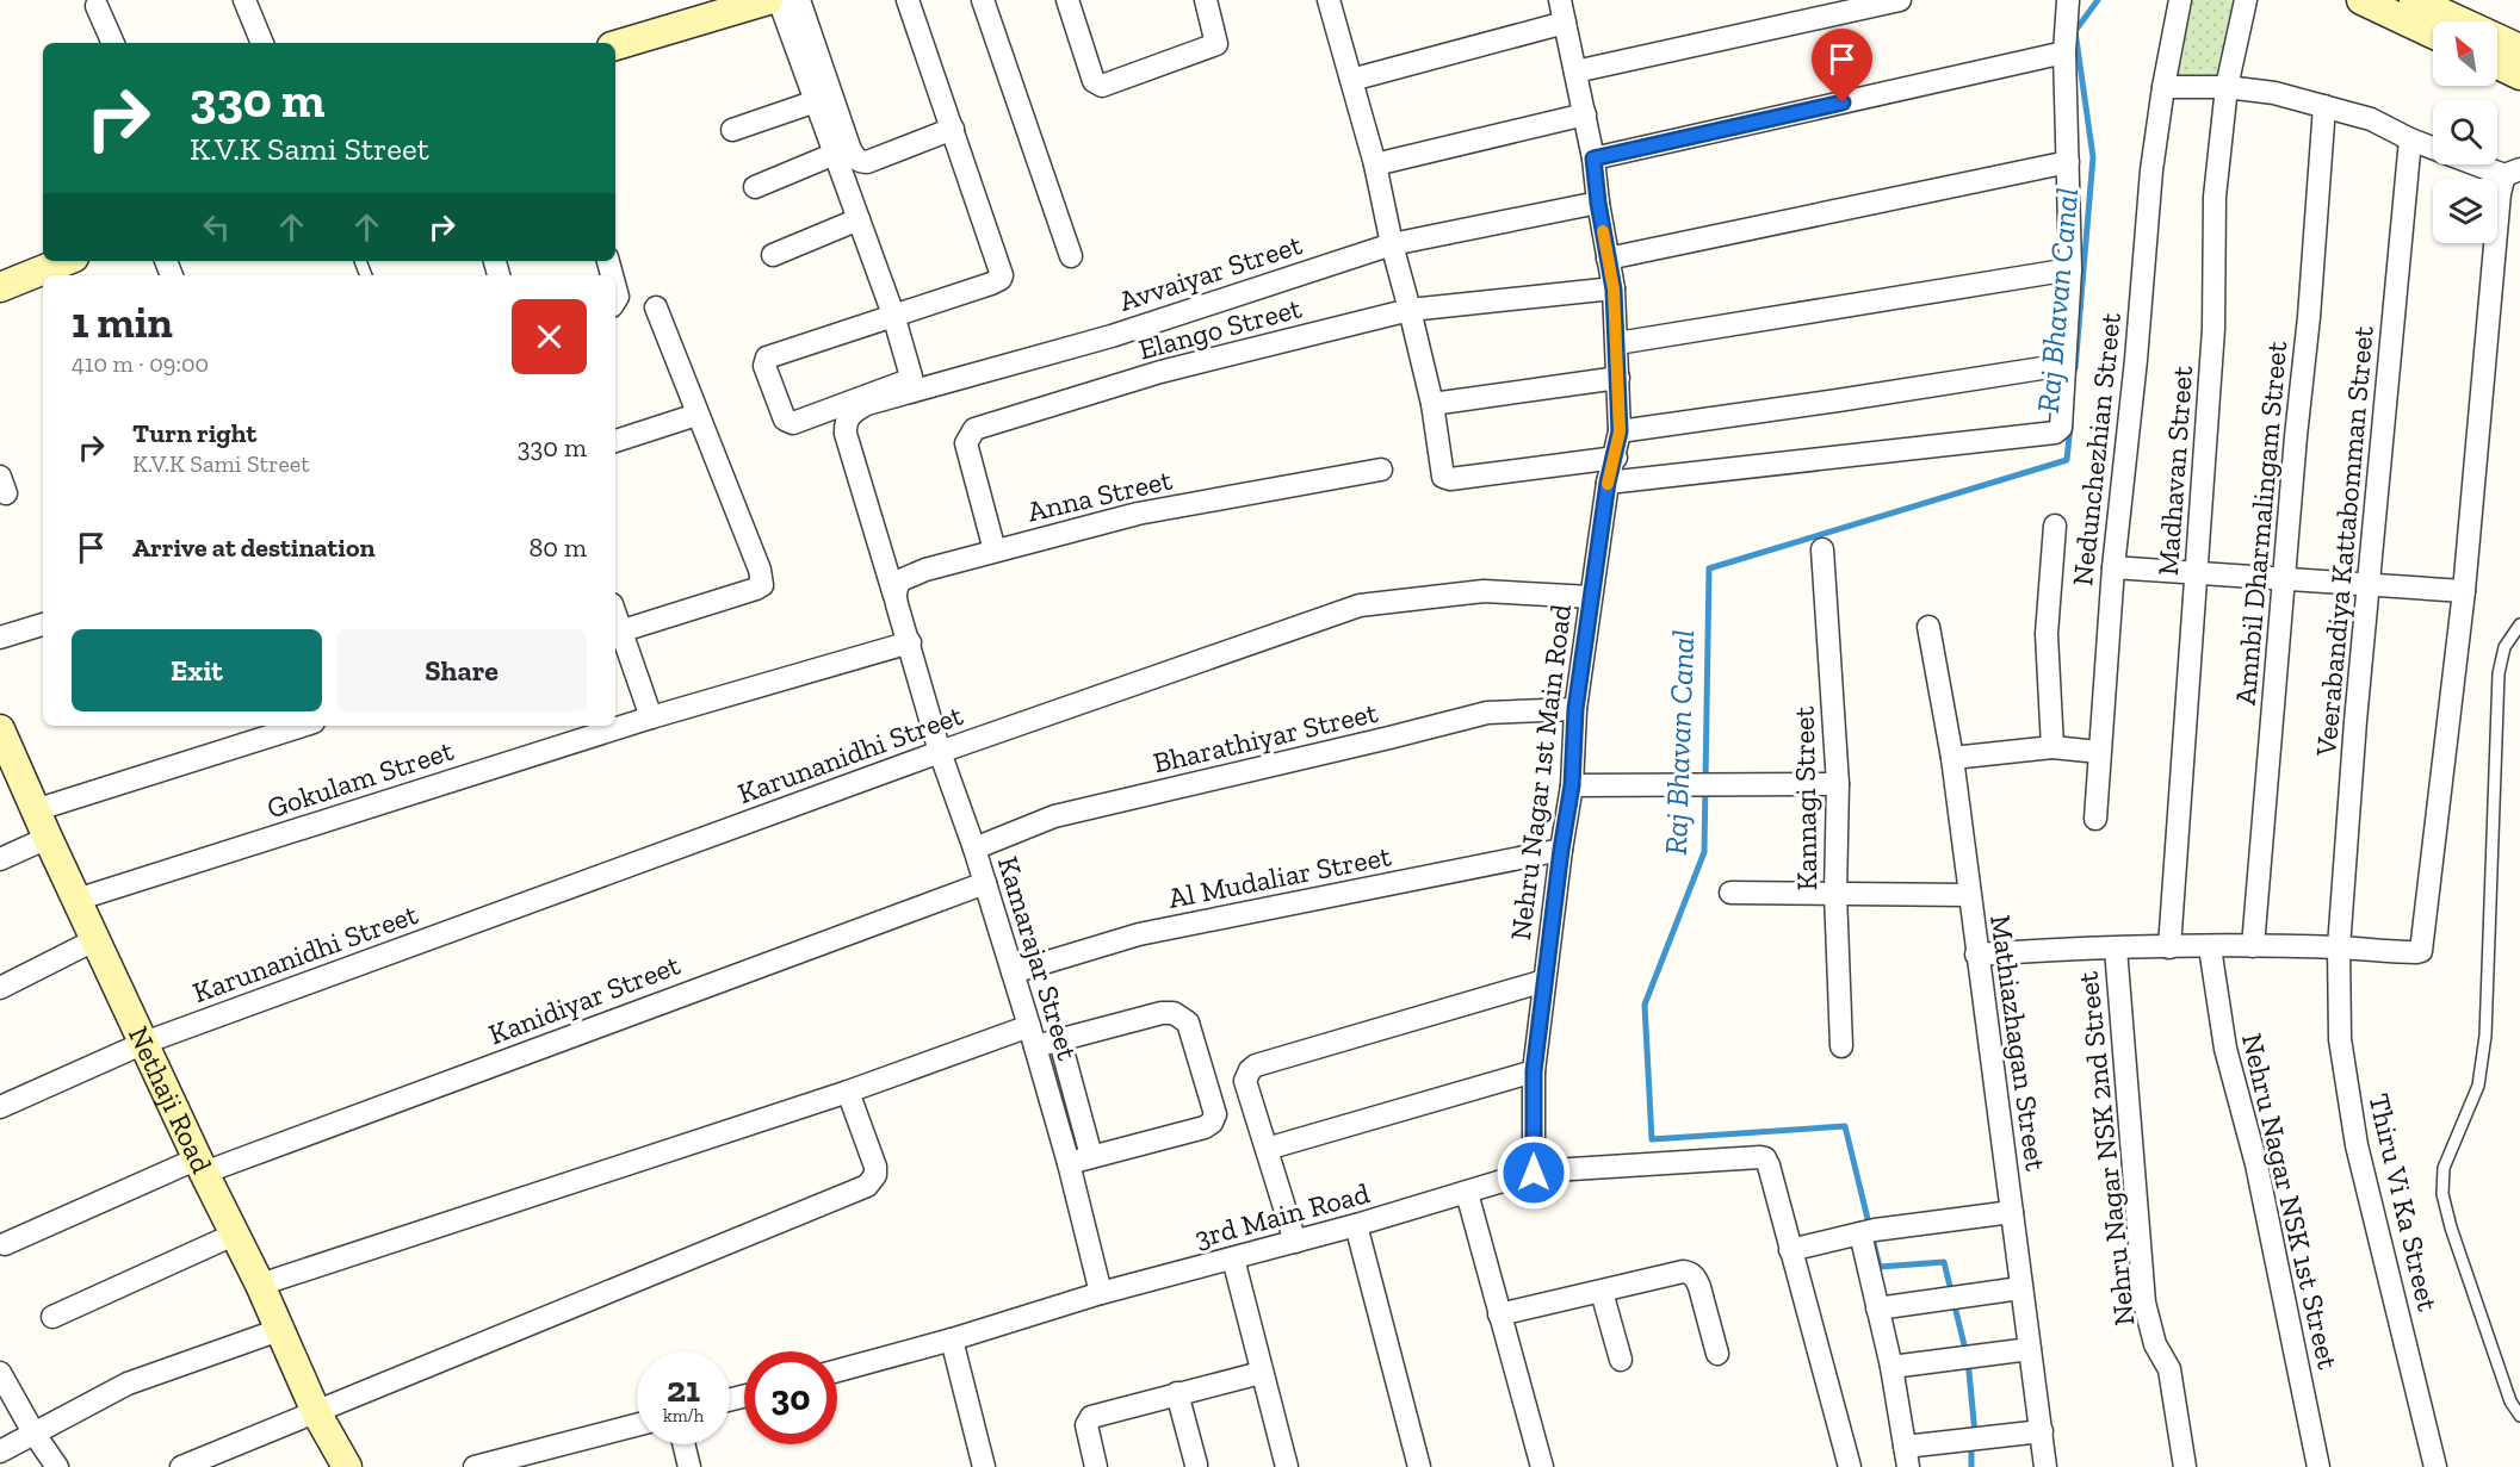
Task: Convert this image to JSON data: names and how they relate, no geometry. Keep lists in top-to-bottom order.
{
  "streets": {
    "street": [
      "Avvaiyar Street",
      "Elango Street",
      "Nedunchezhian Street",
      "Madhavan Street",
      "Anna Street",
      "Amnbil Dharmalingam Street",
      "Veerabandiya Kattabomman Street",
      "Bharathiyar Street",
      "Karunanidhi Street",
      "Nehru Nagar 1st Main Road",
      "Gokulam Street",
      "Kannagi Street",
      "Al Mudaliar Street",
      "Kamarajar Street",
      "Kanidiyar Street",
      "Mathiazhagan Street",
      "Nethaji Road",
      "Nehru Nagar NSK 2nd Street",
      "Nehru Nagar NSK 1st Street",
      "Thiru Vi Ka Street",
      "3rd Main Road"
    ]
  },
  "crossings": [
    ["Avvaiyar Street", "Anna Street"],
    ["Avvaiyar Street", "Nehru Nagar 1st Main Road"],
    ["Elango Street", "Anna Street"],
    ["Elango Street", "Nehru Nagar 1st Main Road"],
    ["Veerabandiya Kattabomman Street", "Thiru Vi Ka Street"],
    ["Bharathiyar Street", "Nehru Nagar 1st Main Road"],
    ["Bharathiyar Street", "Kamarajar Street"],
    ["Karunanidhi Street", "Nehru Nagar 1st Main Road"],
    ["Karunanidhi Street", "Kamarajar Street"],
    ["Karunanidhi Street", "Nethaji Road"],
    ["Nehru Nagar 1st Main Road", "Al Mudaliar Street"],
    ["Nehru Nagar 1st Main Road", "3rd Main Road"],
    ["Gokulam Street", "Kamarajar Street"],
    ["Gokulam Street", "Nethaji Road"],
    ["Al Mudaliar Street", "Kamarajar Street"],
    ["Kamarajar Street", "Kanidiyar Street"],
    ["Kamarajar Street", "3rd Main Road"],
    ["Kanidiyar Street", "Nethaji Road"]
  ],
  "water": ["Raj Bhavan Canal"],
  "north": "top left",
  "page": {
    "turn": ["330 m", "K.V.K Sami Street"],
    "heading": ["1 min", "410 m · 09:00"],
    "list": [
      {
        "name": "Turn right",
        "note": "K.V.K Sami Street",
        "value": "330 m"
      },
      {
        "name": "Arrive at destination",
        "value": "80 m"
      }
    ],
    "buttons": ["Exit", "Share"],
    "speed": "21 km/h",
    "limit": "30"
  }
}
